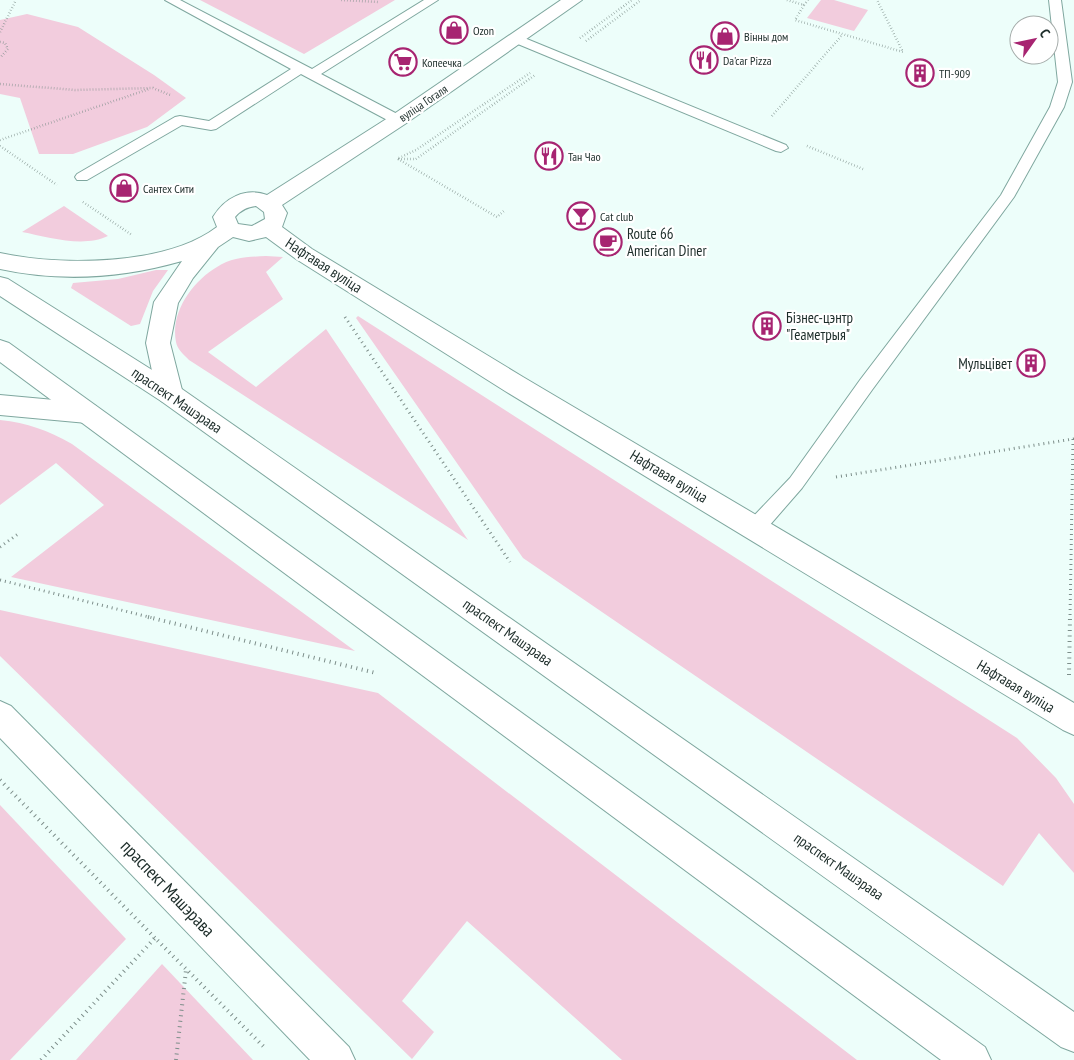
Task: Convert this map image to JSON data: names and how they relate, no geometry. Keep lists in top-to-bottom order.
{
  "streets": {
    "street": ["вуліца Гогаля", "Нафтавая вуліца", "праспект Машэрава"]
  },
  "crossings": [
    ["вуліца Гогаля", "Нафтавая вуліца"]
  ],
  "places": {
    "shop": ["Ozon", "Вінны дом", "Сантех Сити"],
    "restaurant": ["Da'car Pizza", "Тан Чао"],
    "supermarket": ["Копеечка"],
    "building": ["ТП-909", "Бізнес-цэнтр \"Геаметрыя\"", "Мульцівет"],
    "bar": ["Cat club"],
    "cafe": ["Route 66 American Diner"]
  },
  "north": "top right"
}
